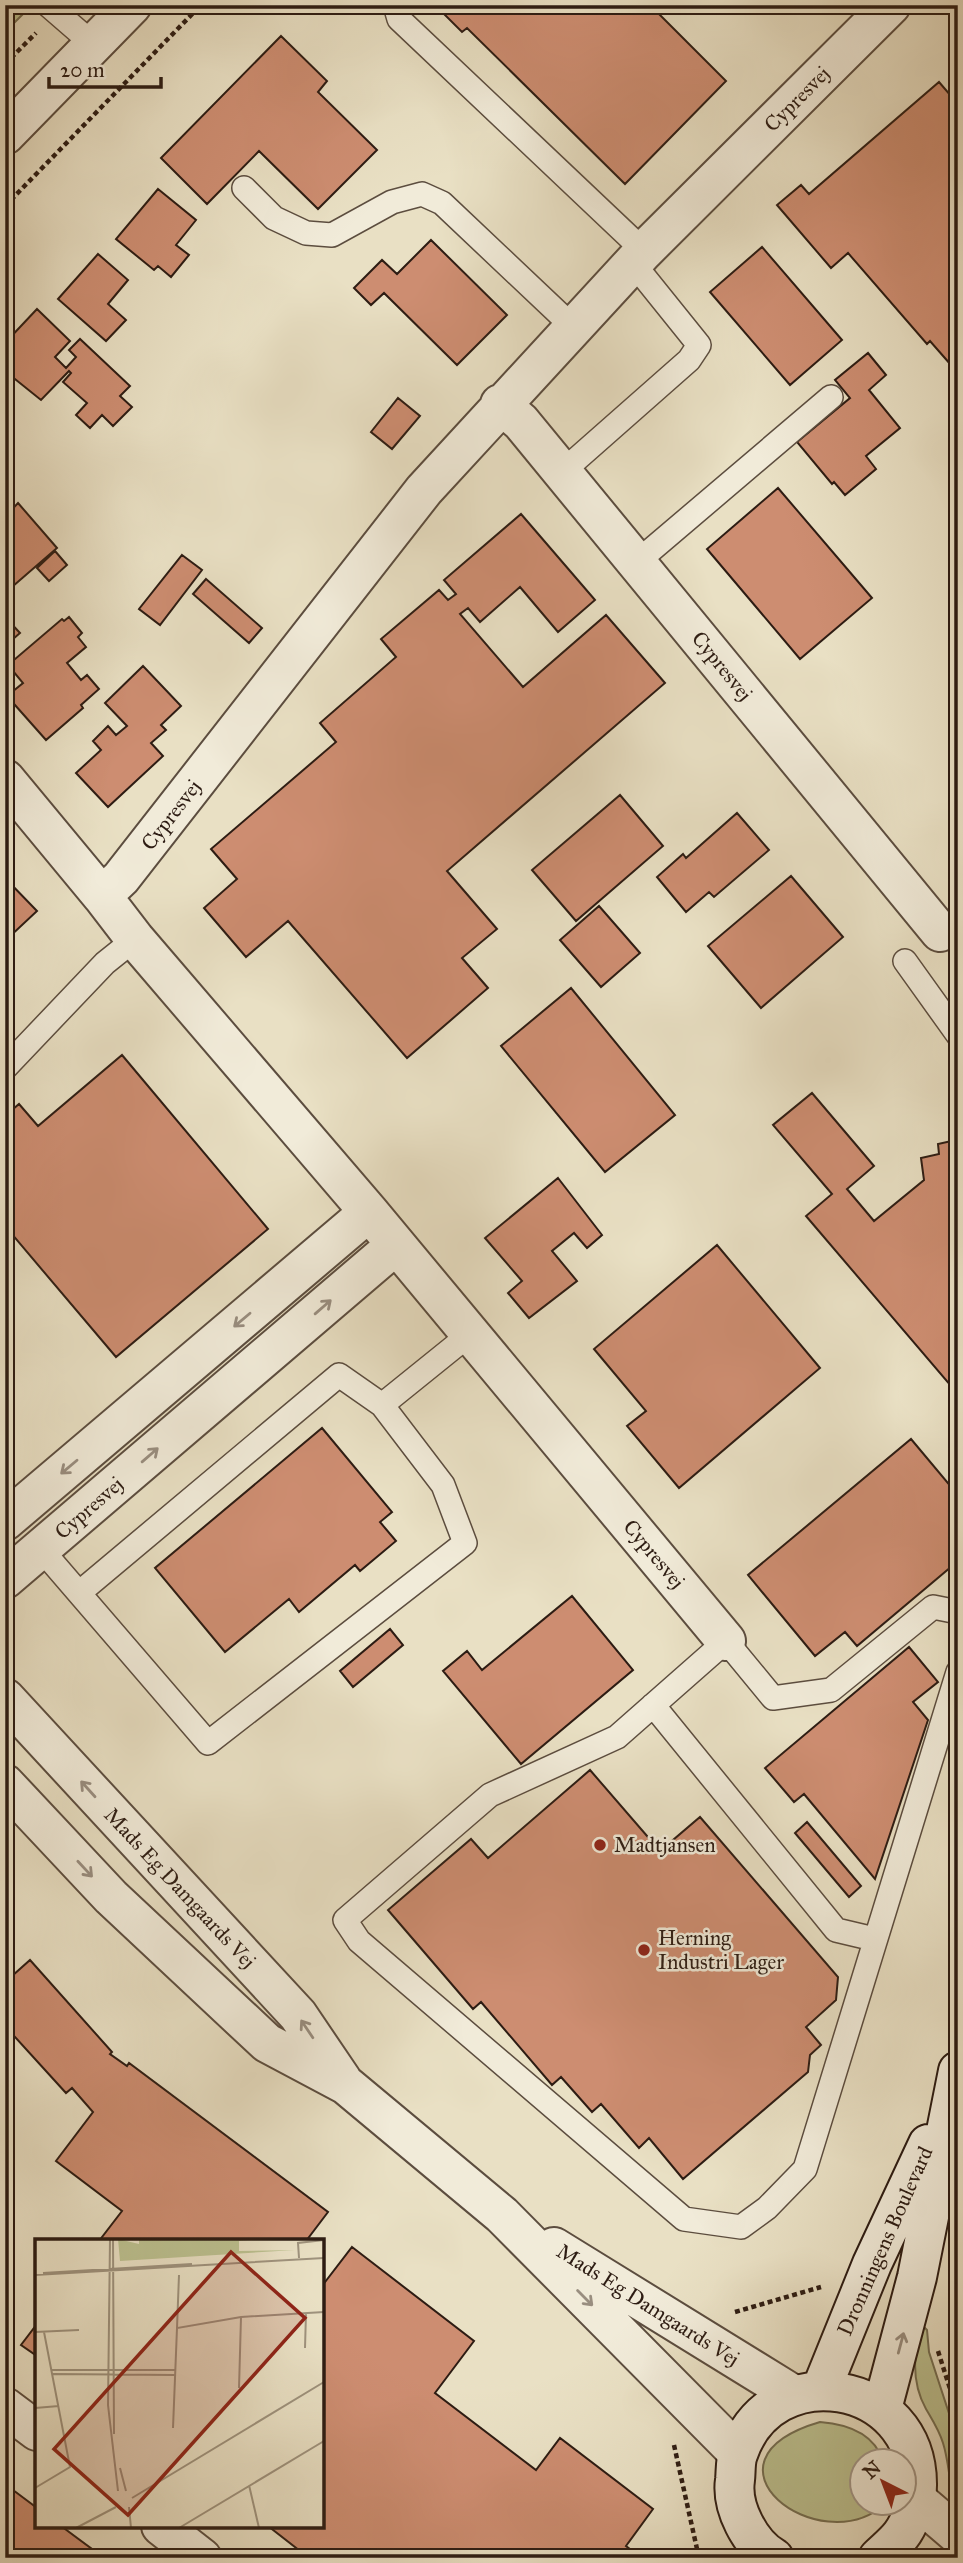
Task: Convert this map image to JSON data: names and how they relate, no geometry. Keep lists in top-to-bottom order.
{
  "streets": {
    "street": ["Cypresvej", "Mads Eg Damgaards Vej", "Dronningens Boulevard"]
  },
  "crossings": [
    ["Mads Eg Damgaards Vej", "Dronningens Boulevard"]
  ],
  "places": ["Madtjansen", "Herning Industri Lager"],
  "scale_bar": "20 m",
  "north": "top left"
}
